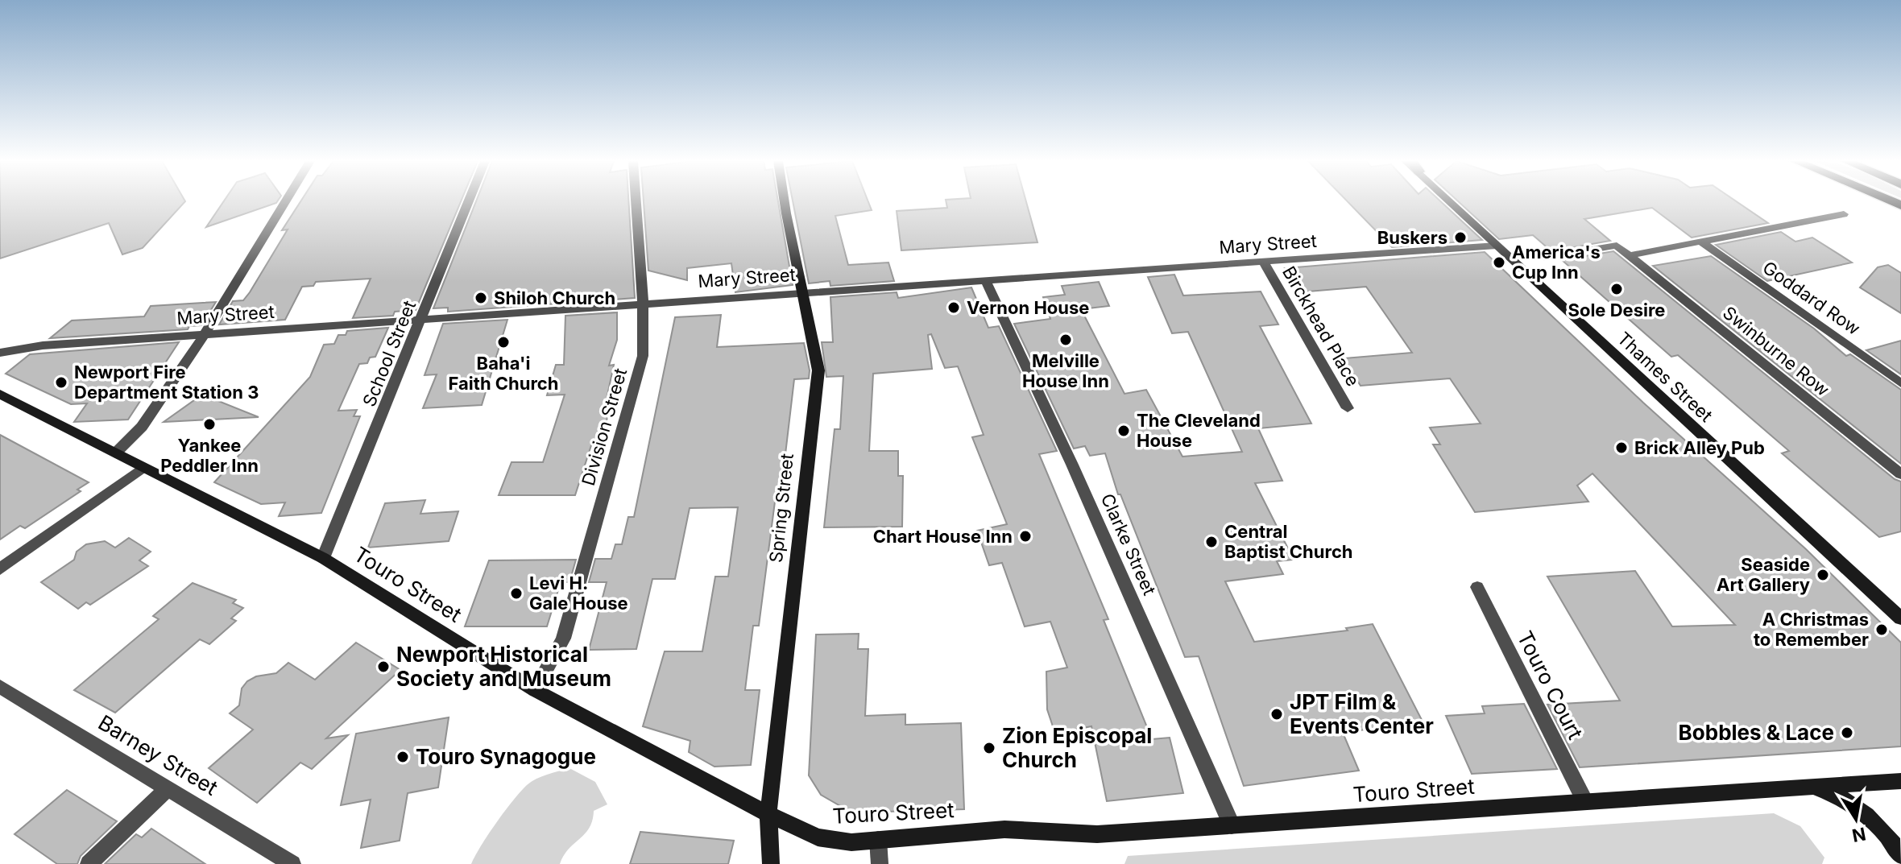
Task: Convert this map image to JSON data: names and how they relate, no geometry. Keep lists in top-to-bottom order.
{
  "streets": {
    "main road": ["Thames Street", "Spring Street", "Touro Street"],
    "street": [
      "Mary Street",
      "Goddard Row",
      "Birckhead Place",
      "Swinburne Row",
      "School Street",
      "Division Street",
      "Clarke Street",
      "Touro Court",
      "Barney Street"
    ]
  },
  "crossings": [
    ["Mary Street", "Birckhead Place"],
    ["Mary Street", "School Street"],
    ["Mary Street", "Thames Street"],
    ["Mary Street", "Division Street"],
    ["Mary Street", "Spring Street"],
    ["Mary Street", "Clarke Street"],
    ["School Street", "Touro Street"],
    ["Division Street", "Touro Street"],
    ["Spring Street", "Touro Street"],
    ["Clarke Street", "Touro Street"],
    ["Touro Street", "Touro Court"]
  ],
  "places": [
    "Buskers",
    "America's Cup Inn",
    "Sole Desire",
    "Shiloh Church",
    "Vernon House",
    "Melville House Inn",
    "Baha'i Faith Church",
    "Newport Fire Department Station 3",
    "Yankee Peddler Inn",
    "The Cleveland House",
    "Brick Alley Pub",
    "Chart House Inn",
    "Central Baptist Church",
    "Seaside Art Gallery",
    "Levi H. Gale House",
    "A Christmas to Remember",
    "Newport Historical Society and Museum",
    "JPT Film & Events Center",
    "Bobbles & Lace",
    "Zion Episcopal Church",
    "Touro Synagogue"
  ],
  "north": "bottom"
}
